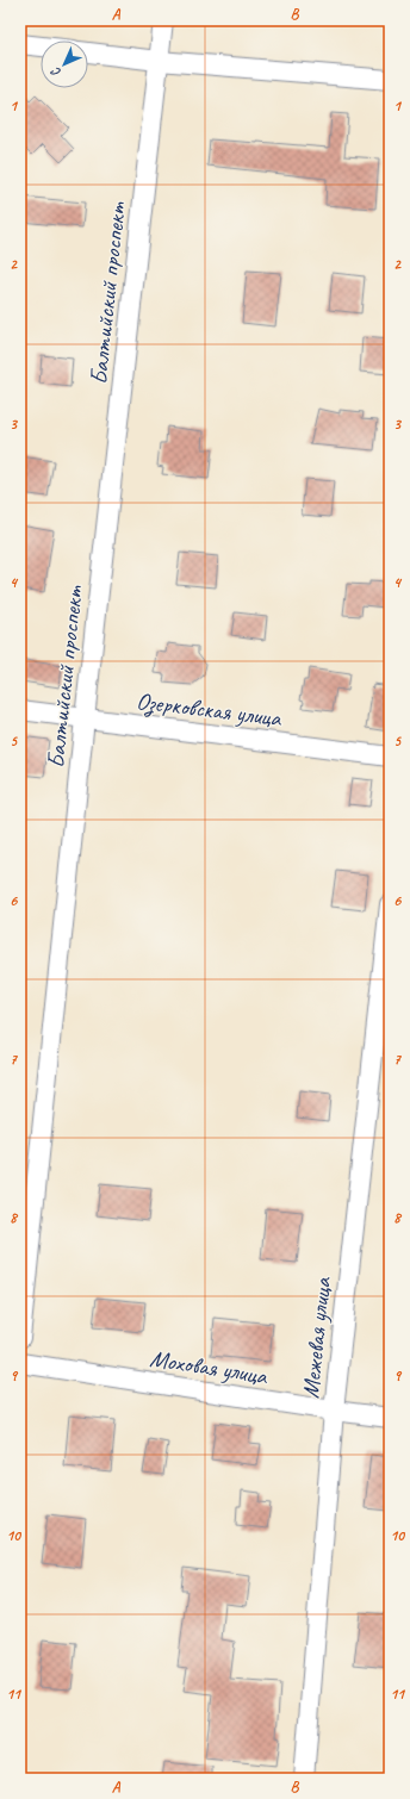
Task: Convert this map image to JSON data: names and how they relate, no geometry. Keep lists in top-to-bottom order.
{
  "streets": {
    "street": [
      "Балтийский проспект",
      "Озерковская улица",
      "Межевая улица",
      "Моховая улица"
    ]
  },
  "crossings": [
    ["Балтийский проспект", "Озерковская улица"],
    ["Межевая улица", "Моховая улица"]
  ],
  "north": "bottom left",
  "grid": {
    "columns": ["A", "B"],
    "rows": [
      "1",
      "2",
      "3",
      "4",
      "5",
      "6",
      "7",
      "8",
      "9",
      "10",
      "11"
    ]
  }
}
